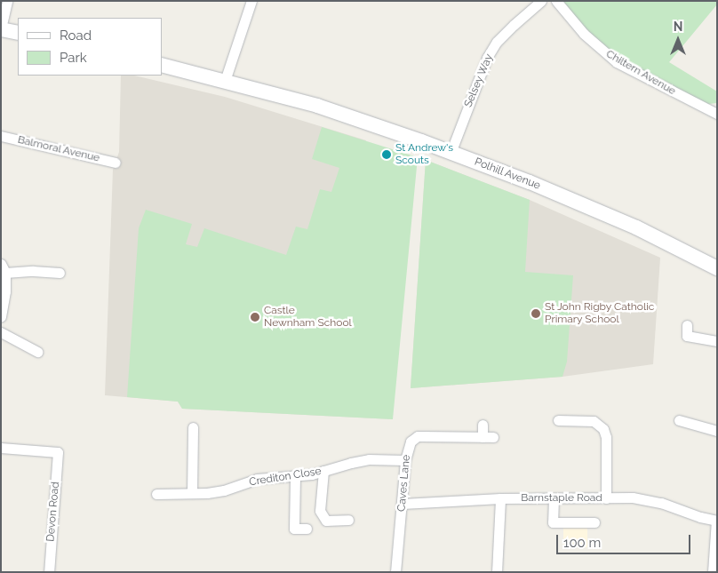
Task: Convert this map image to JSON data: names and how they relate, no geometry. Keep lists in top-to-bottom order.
{
  "streets": {
    "street": [
      "Chiltern Avenue",
      "Selsey Way",
      "Balmoral Avenue",
      "Polhill Avenue",
      "Crediton Close",
      "Caves Lane",
      "Barnstaple Road",
      "Devon Road"
    ]
  },
  "crossings": [
    ["Selsey Way", "Polhill Avenue"],
    ["Crediton Close", "Caves Lane"],
    ["Caves Lane", "Barnstaple Road"]
  ],
  "places": ["St Andrew's Scouts", "St John Rigby Catholic Primary School", "Castle Newnham School"],
  "legend": ["Road", "Park"],
  "scale_bar": "100 m",
  "north": "top"
}
